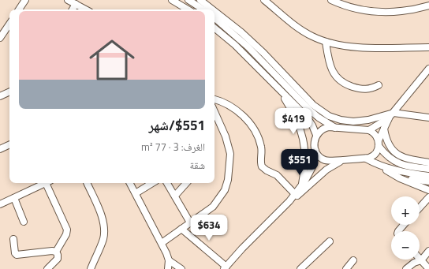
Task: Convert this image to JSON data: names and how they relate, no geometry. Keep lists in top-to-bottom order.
{
  "page": {
    "list": [
      {
        "name": "$551/شهر",
        "note": "الغرف: 3 · 77 m² · شقة"
      }
    ],
    "price": ["$419", "$551", "$634"],
    "map_buttons": ["+", "−"]
  }
}
